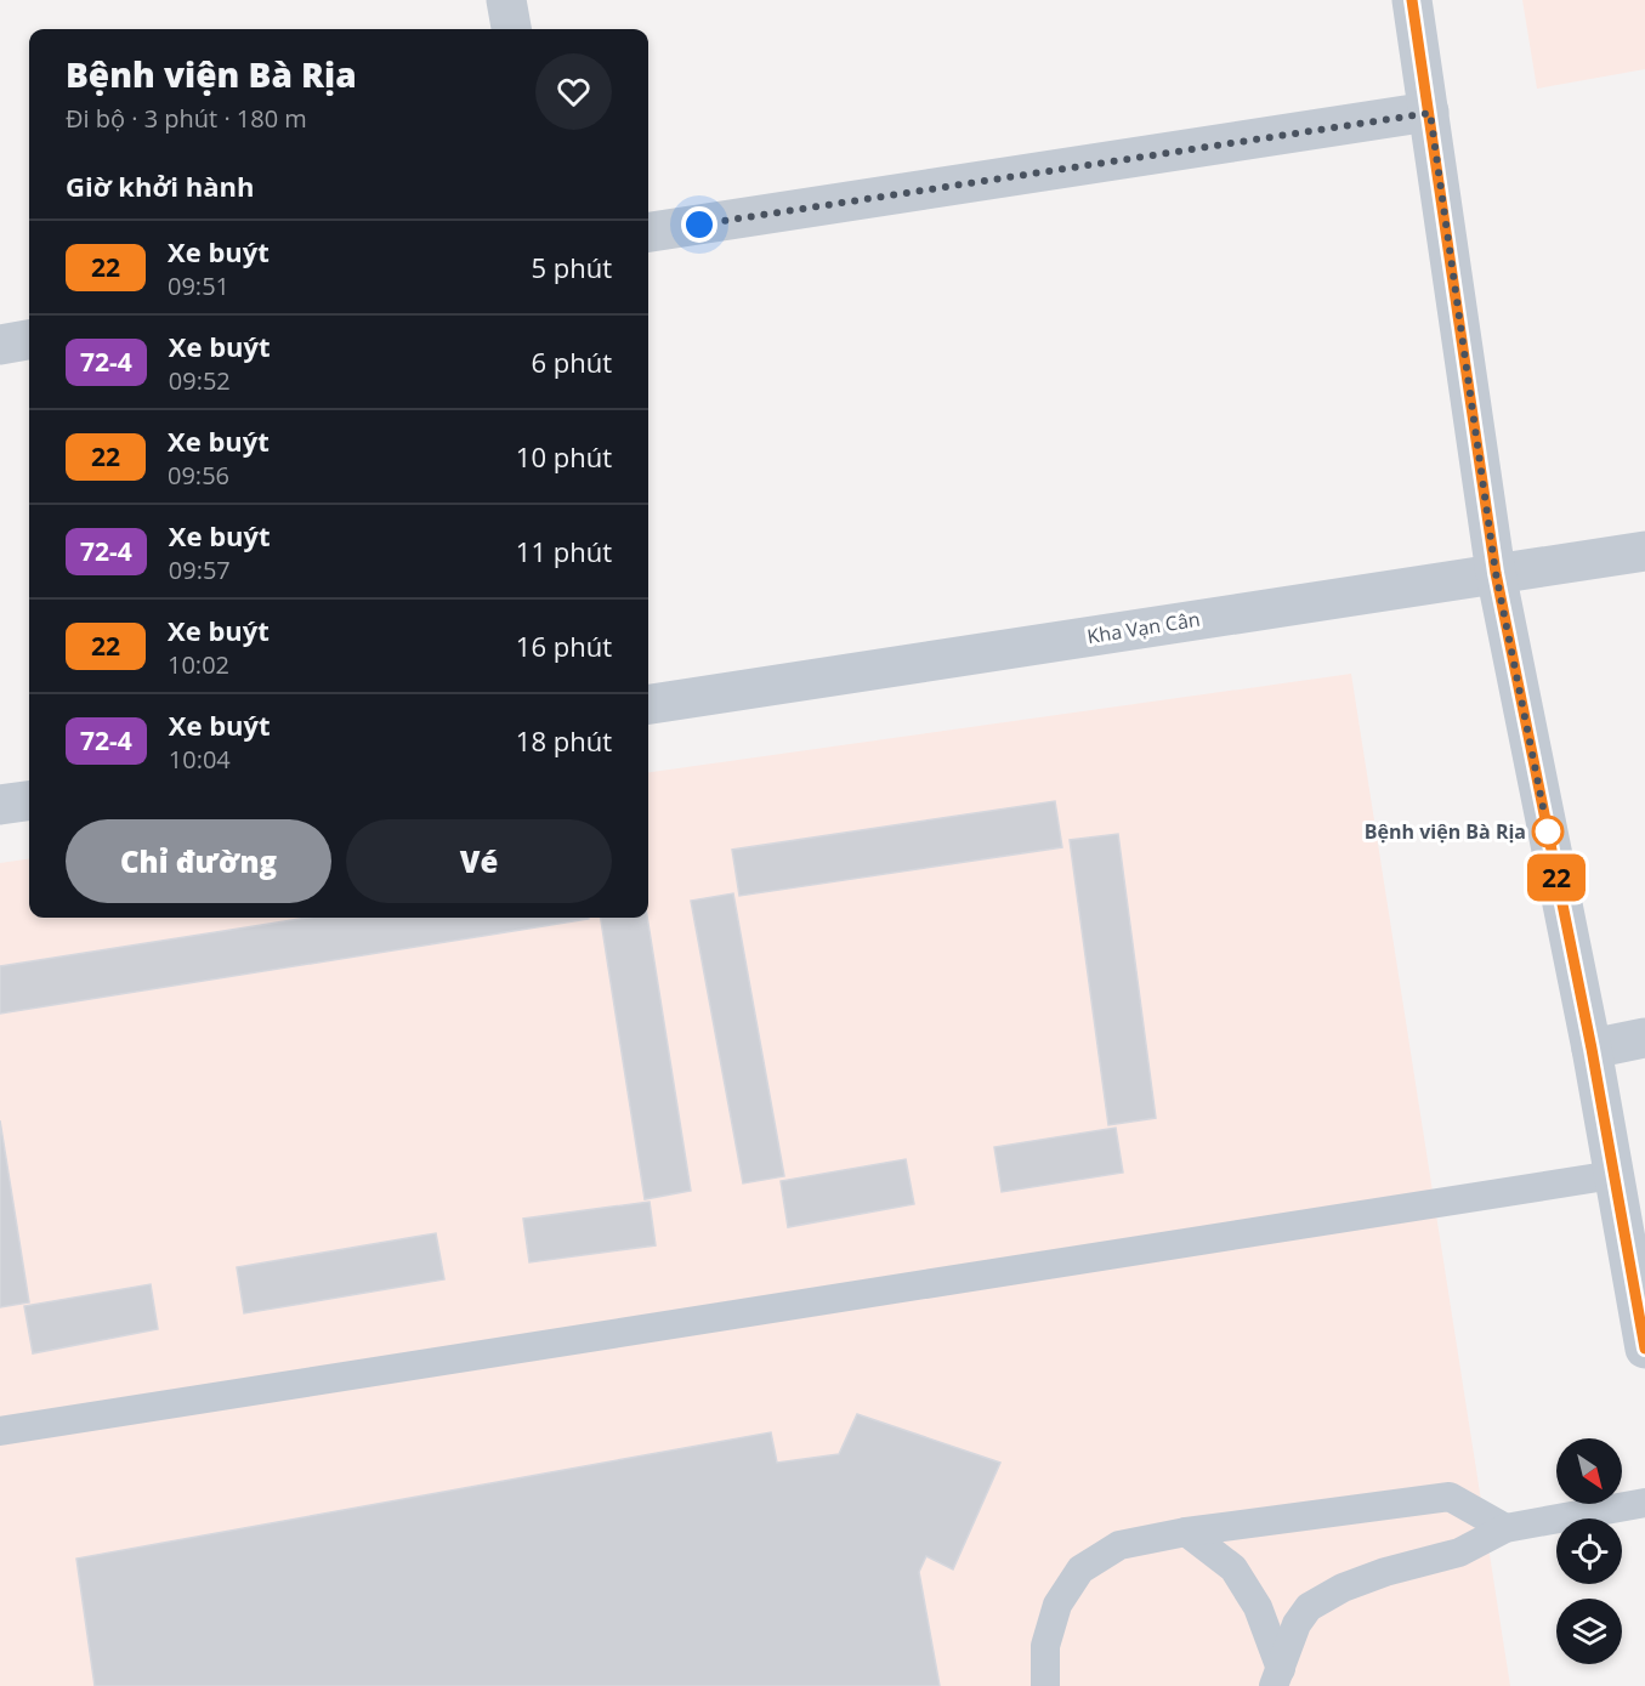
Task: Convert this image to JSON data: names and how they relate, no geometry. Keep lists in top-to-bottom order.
{
  "streets": {
    "street": ["Kha Vạn Cân"]
  },
  "places": ["Bệnh viện Bà Rịa"],
  "lines": ["bus line 22"],
  "north": "bottom right",
  "page": {
    "on_map": "22",
    "heading": [
      ["Bệnh viện Bà Rịa", "Đi bộ · 3 phút · 180 m"],
      "Giờ khởi hành"
    ],
    "list": [
      {
        "mark": "22",
        "name": "Xe buýt",
        "note": "09:51",
        "value": "5 phút"
      },
      {
        "mark": "72-4",
        "name": "Xe buýt",
        "note": "09:52",
        "value": "6 phút"
      },
      {
        "mark": "22",
        "name": "Xe buýt",
        "note": "09:56",
        "value": "10 phút"
      },
      {
        "mark": "72-4",
        "name": "Xe buýt",
        "note": "09:57",
        "value": "11 phút"
      },
      {
        "mark": "22",
        "name": "Xe buýt",
        "note": "10:02",
        "value": "16 phút"
      },
      {
        "mark": "72-4",
        "name": "Xe buýt",
        "note": "10:04",
        "value": "18 phút"
      }
    ],
    "buttons": ["Chỉ đường", "Vé"]
  }
}
